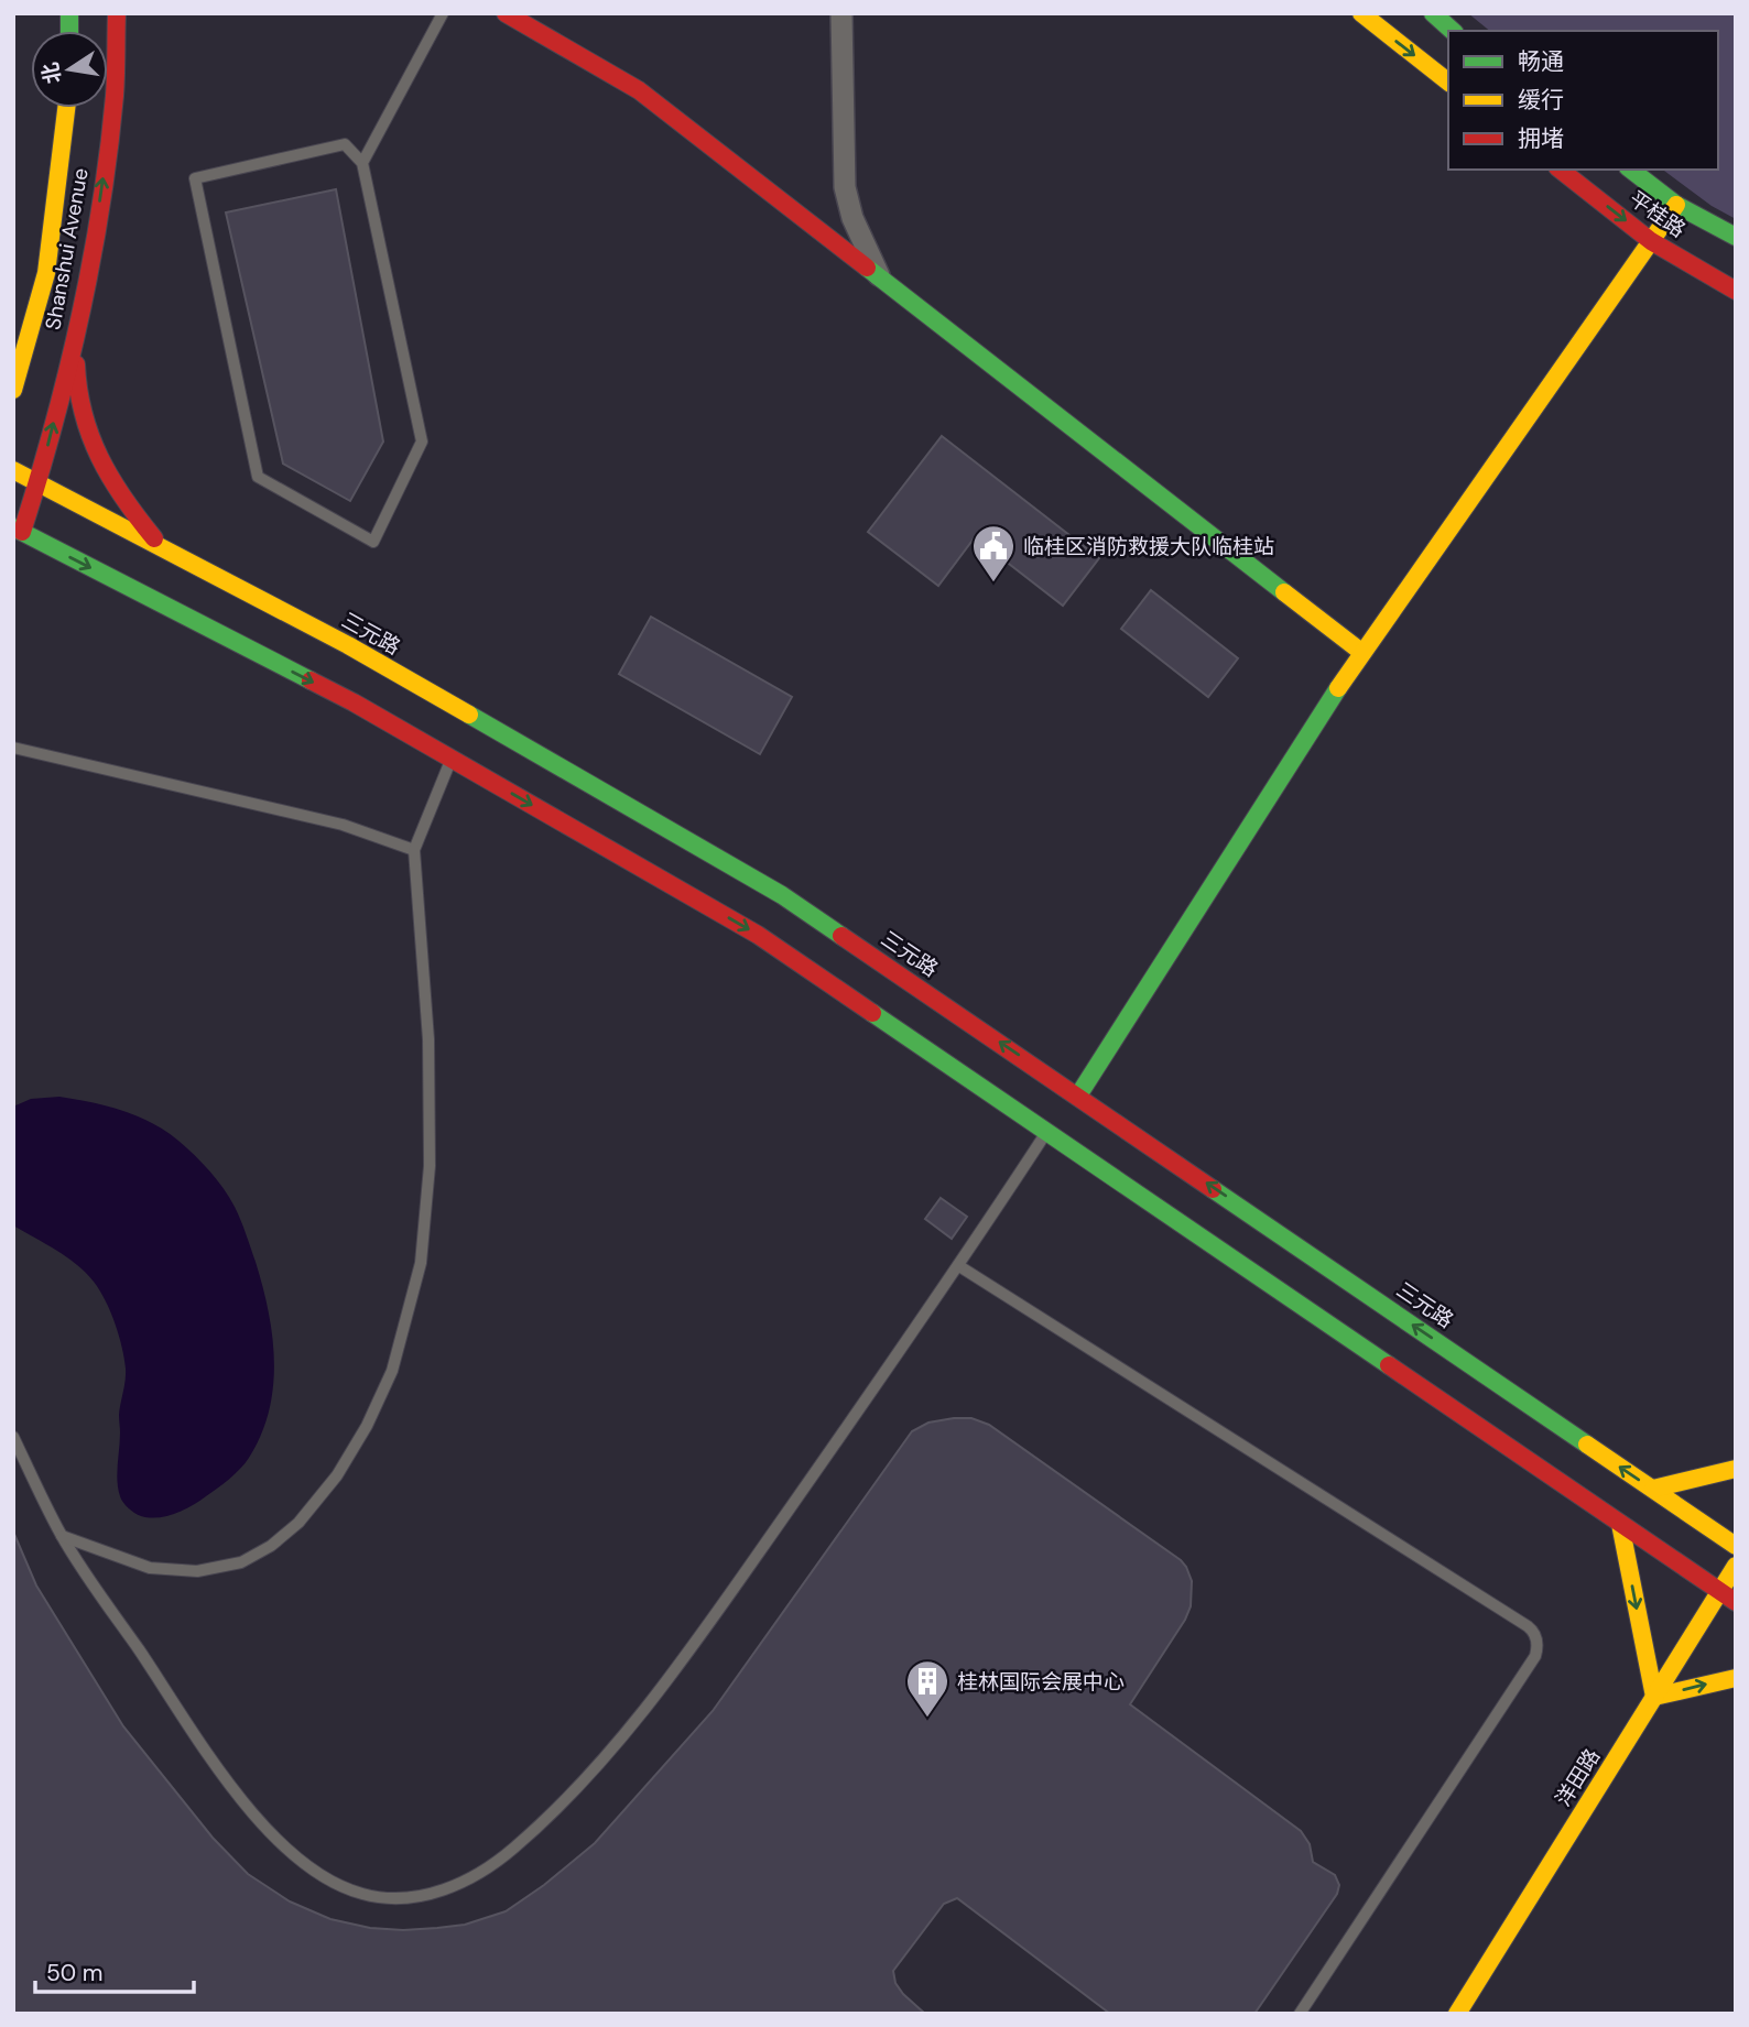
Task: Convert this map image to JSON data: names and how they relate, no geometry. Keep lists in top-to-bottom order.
{
  "streets": {
    "main road": [
      "平桂路",
      "Shanshui Avenue",
      "三元路",
      "洋田路"
    ]
  },
  "crossings": [
    ["Shanshui Avenue", "三元路"]
  ],
  "places": {
    "public building": ["临桂区消防救援大队临桂站"],
    "building": ["桂林国际会展中心"]
  },
  "legend": ["畅通", "缓行", "拥堵"],
  "scale_bar": "50 m",
  "north": "left"
}
